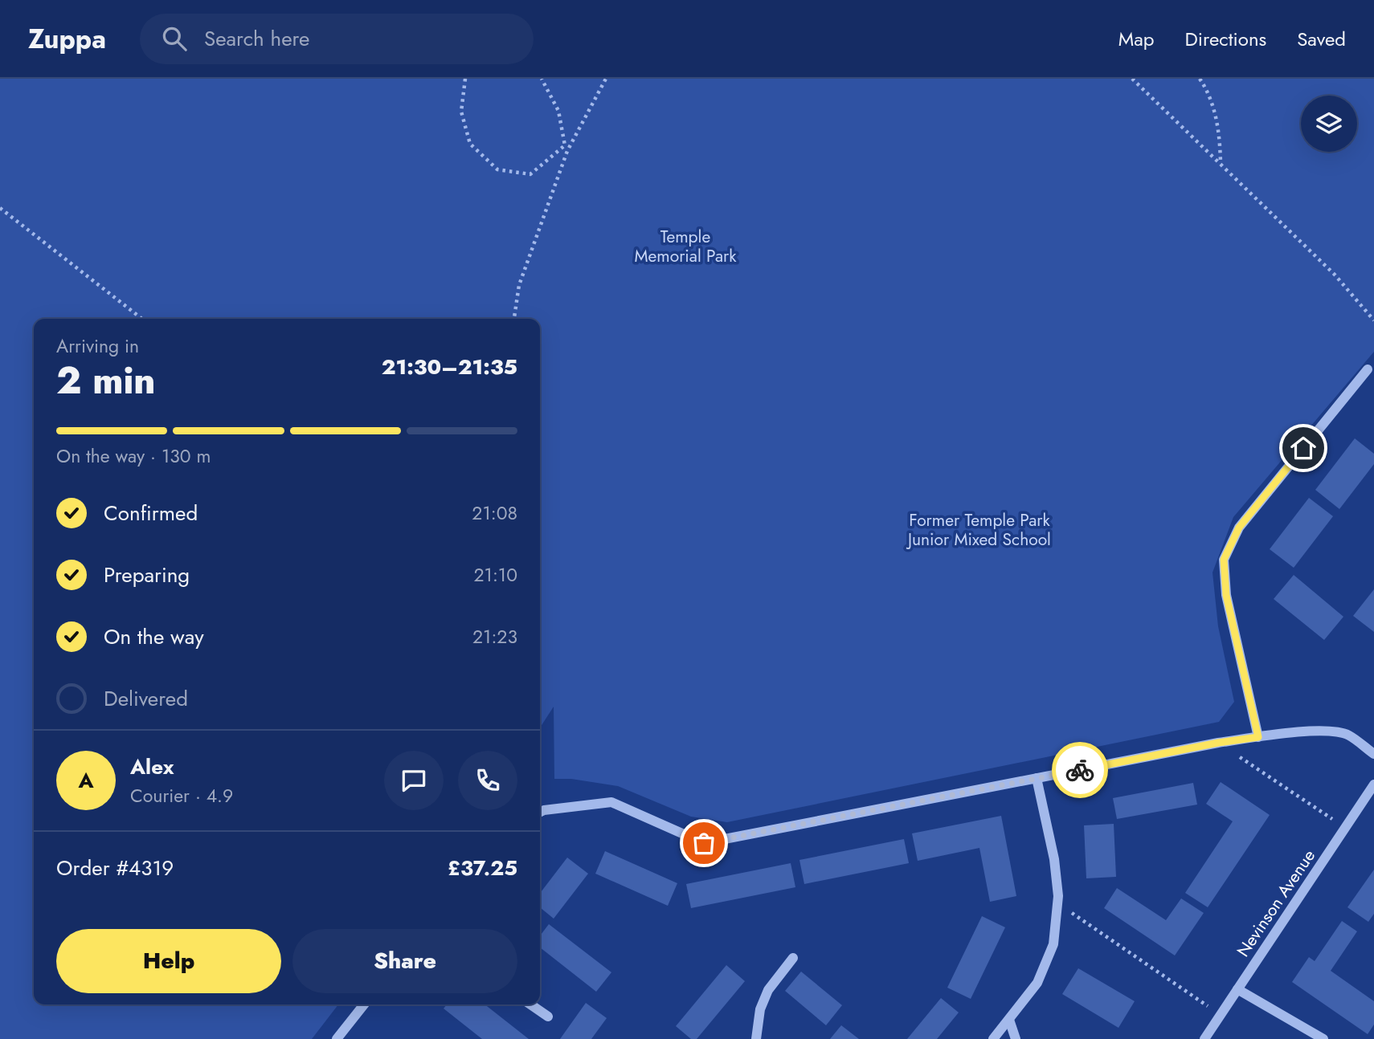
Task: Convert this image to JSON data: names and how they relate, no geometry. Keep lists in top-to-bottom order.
{
  "streets": {
    "street": ["Nevinson Avenue"]
  },
  "parks": ["Temple Memorial Park", "Former Temple Park Junior Mixed School"],
  "page": {
    "header": "Zuppa",
    "search": "Search here",
    "nav": ["Map", "Directions", "Saved"],
    "heading": ["2 min", "Arriving in", "21:30–21:35"],
    "panel": [
      "Alex",
      "Courier · 4.9",
      "Order #4319",
      "£37.25"
    ],
    "bar": "On the way · 130 m",
    "list": [
      ["Confirmed", "21:08"],
      ["Preparing", "21:10"],
      ["On the way", "21:23"],
      "Delivered"
    ],
    "round": "A",
    "buttons": ["Help", "Share"]
  }
}
